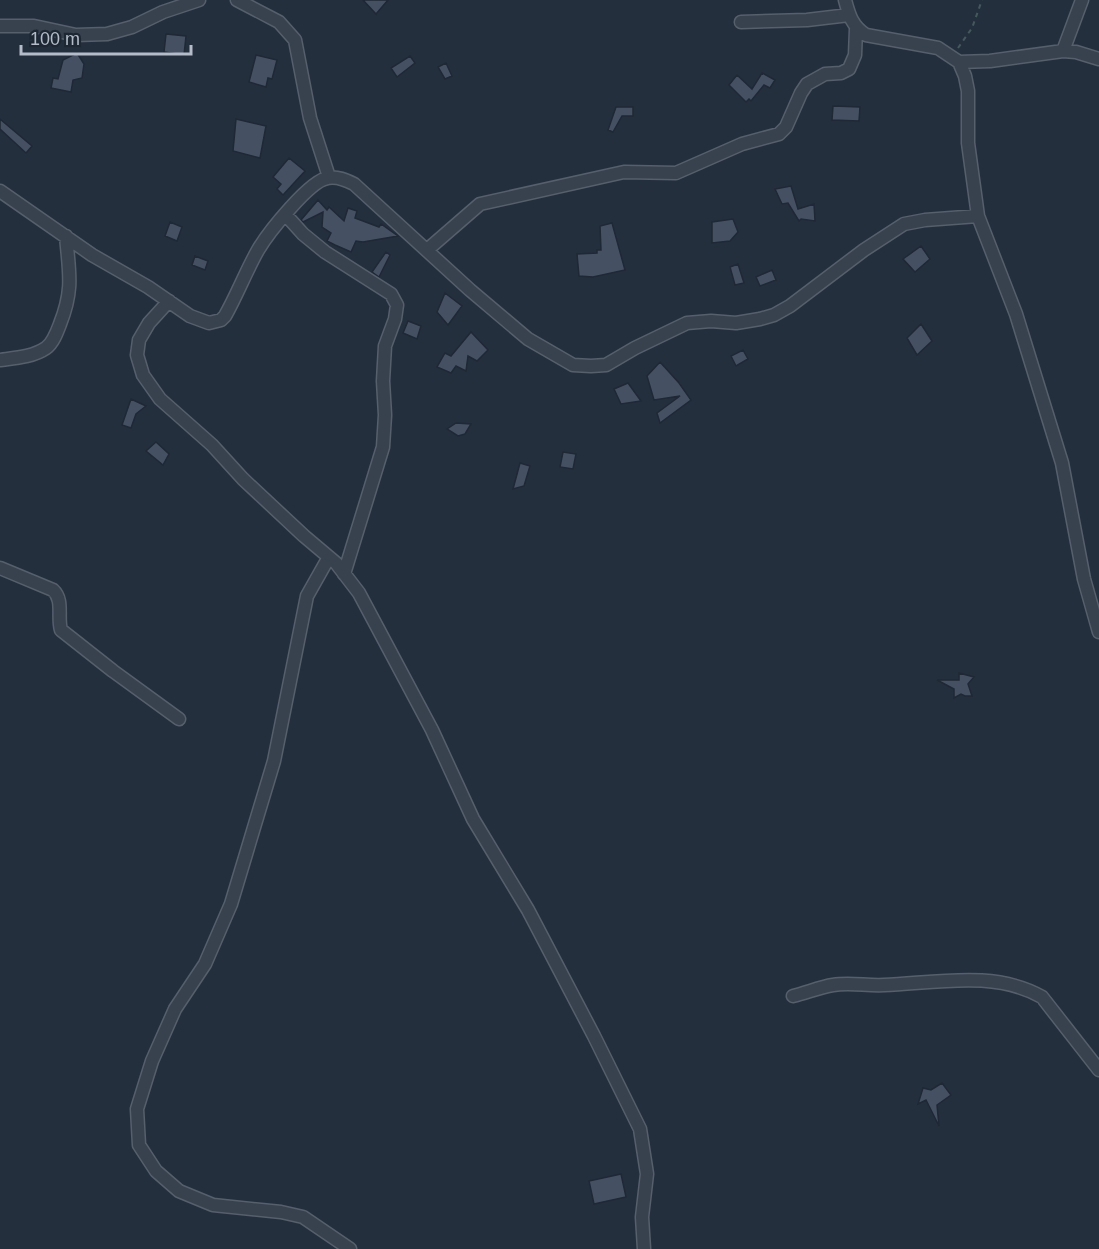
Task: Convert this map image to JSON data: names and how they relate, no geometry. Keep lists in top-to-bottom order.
{
  "scale_bar": "100 m"
}
